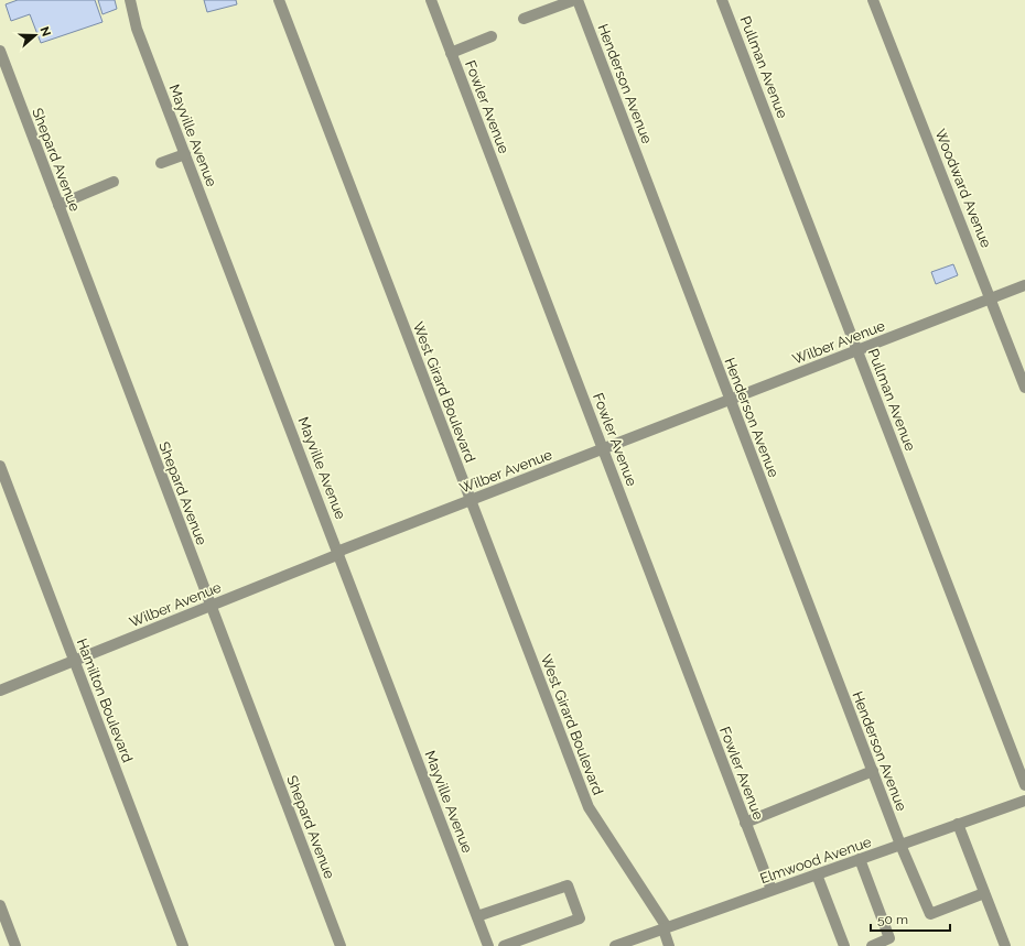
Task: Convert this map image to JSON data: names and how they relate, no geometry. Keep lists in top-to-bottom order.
{
  "streets": {
    "street": [
      "Pullman Avenue",
      "Henderson Avenue",
      "Fowler Avenue",
      "Mayville Avenue",
      "Shepard Avenue",
      "Woodward Avenue",
      "Wilber Avenue",
      "West Girard Boulevard",
      "Hamilton Boulevard",
      "Elmwood Avenue"
    ]
  },
  "crossings": [
    ["Pullman Avenue", "Wilber Avenue"],
    ["Henderson Avenue", "Wilber Avenue"],
    ["Henderson Avenue", "Elmwood Avenue"],
    ["Fowler Avenue", "Wilber Avenue"],
    ["Fowler Avenue", "Elmwood Avenue"],
    ["Mayville Avenue", "Wilber Avenue"],
    ["Shepard Avenue", "Wilber Avenue"],
    ["Woodward Avenue", "Wilber Avenue"],
    ["Wilber Avenue", "West Girard Boulevard"],
    ["Wilber Avenue", "Hamilton Boulevard"],
    ["West Girard Boulevard", "Elmwood Avenue"]
  ],
  "scale_bar": "50 m",
  "north": "right"
}
